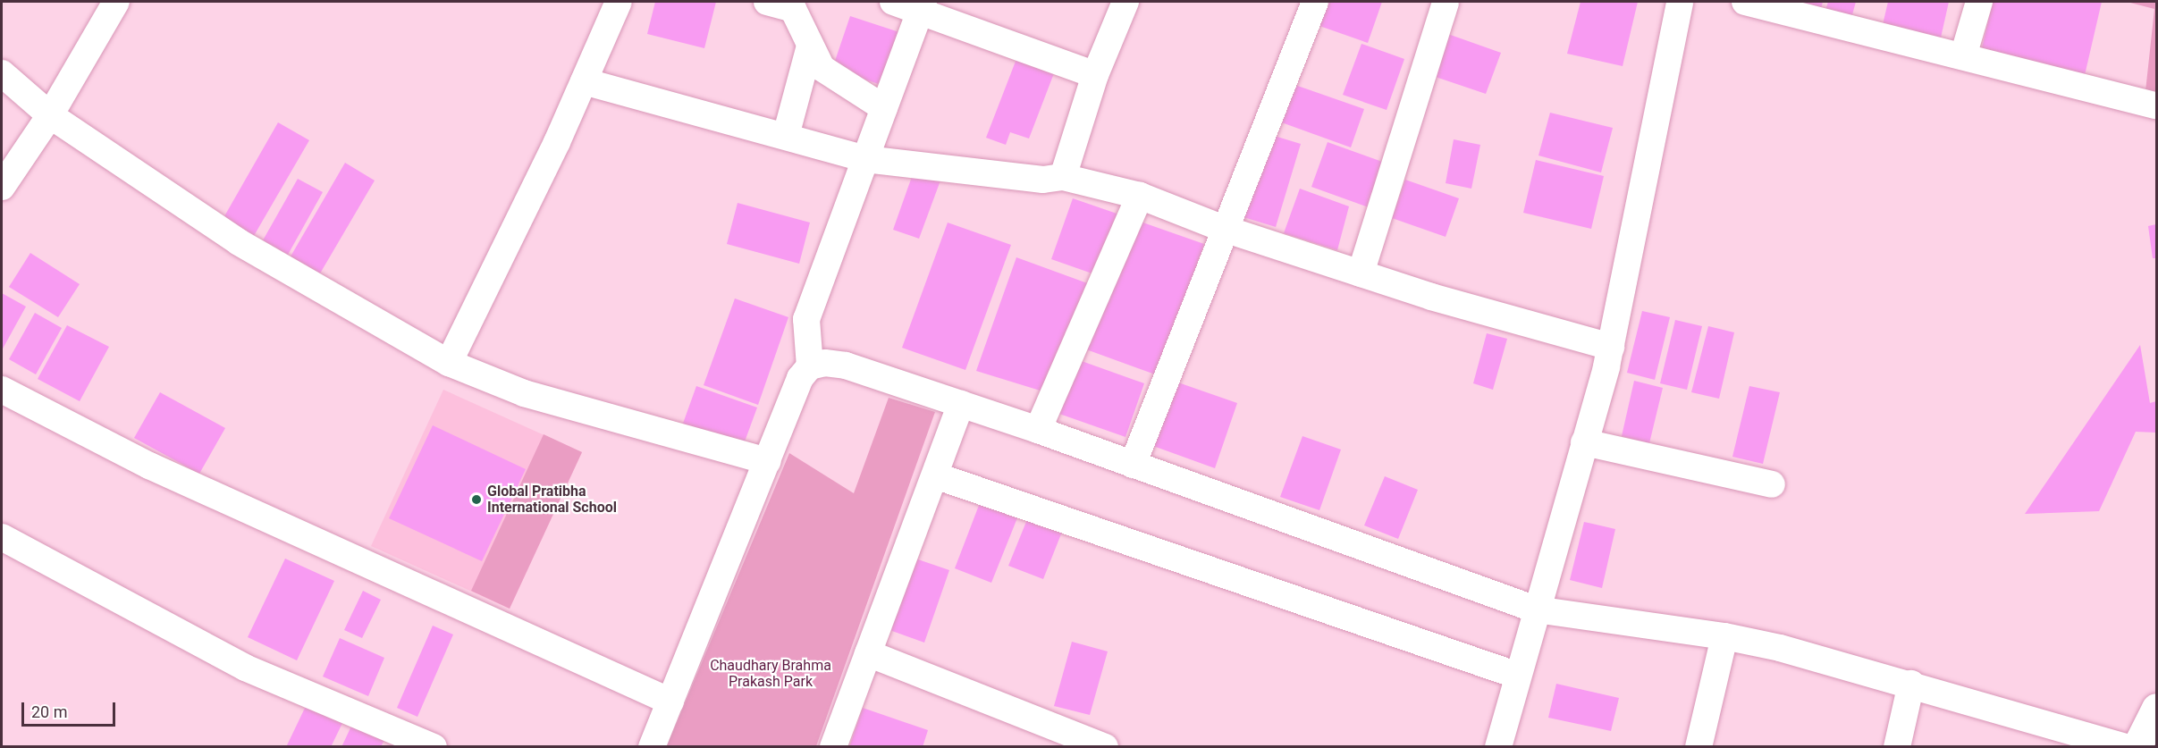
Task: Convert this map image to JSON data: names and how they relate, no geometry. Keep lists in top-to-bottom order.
{
  "parks": ["Chaudhary Brahma Prakash Park"],
  "places": ["Global Pratibha International School"],
  "scale_bar": "20 m"
}
